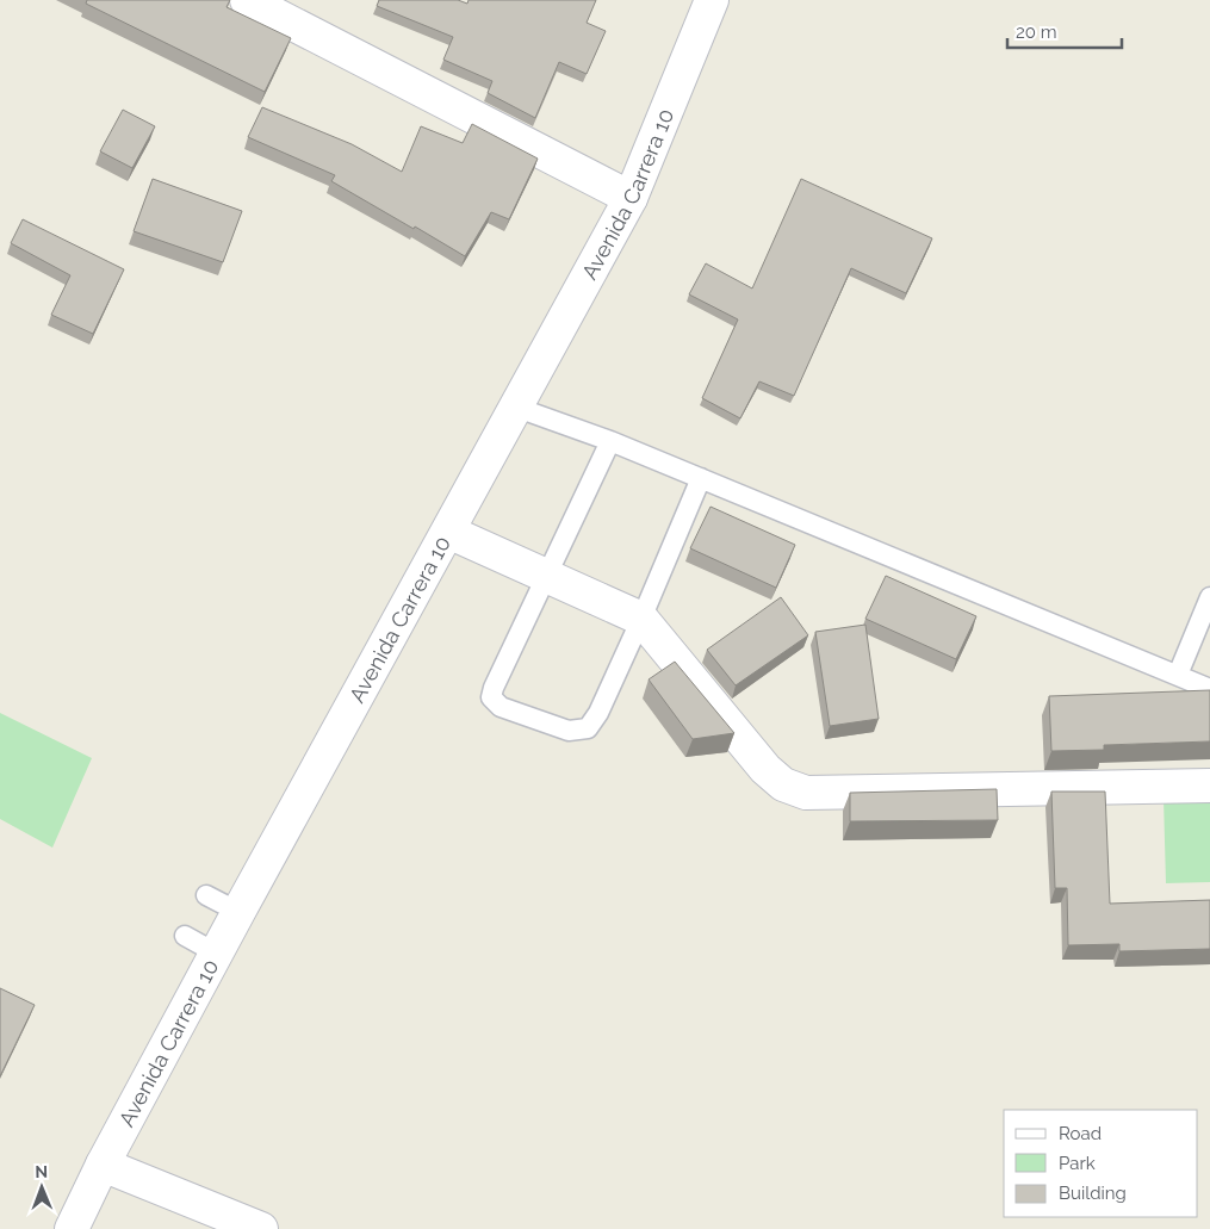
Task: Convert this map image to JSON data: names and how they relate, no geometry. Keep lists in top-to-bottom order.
{
  "streets": {
    "street": ["Avenida Carrera 10"]
  },
  "legend": ["Road", "Park", "Building"],
  "scale_bar": "20 m",
  "north": "top"
}
